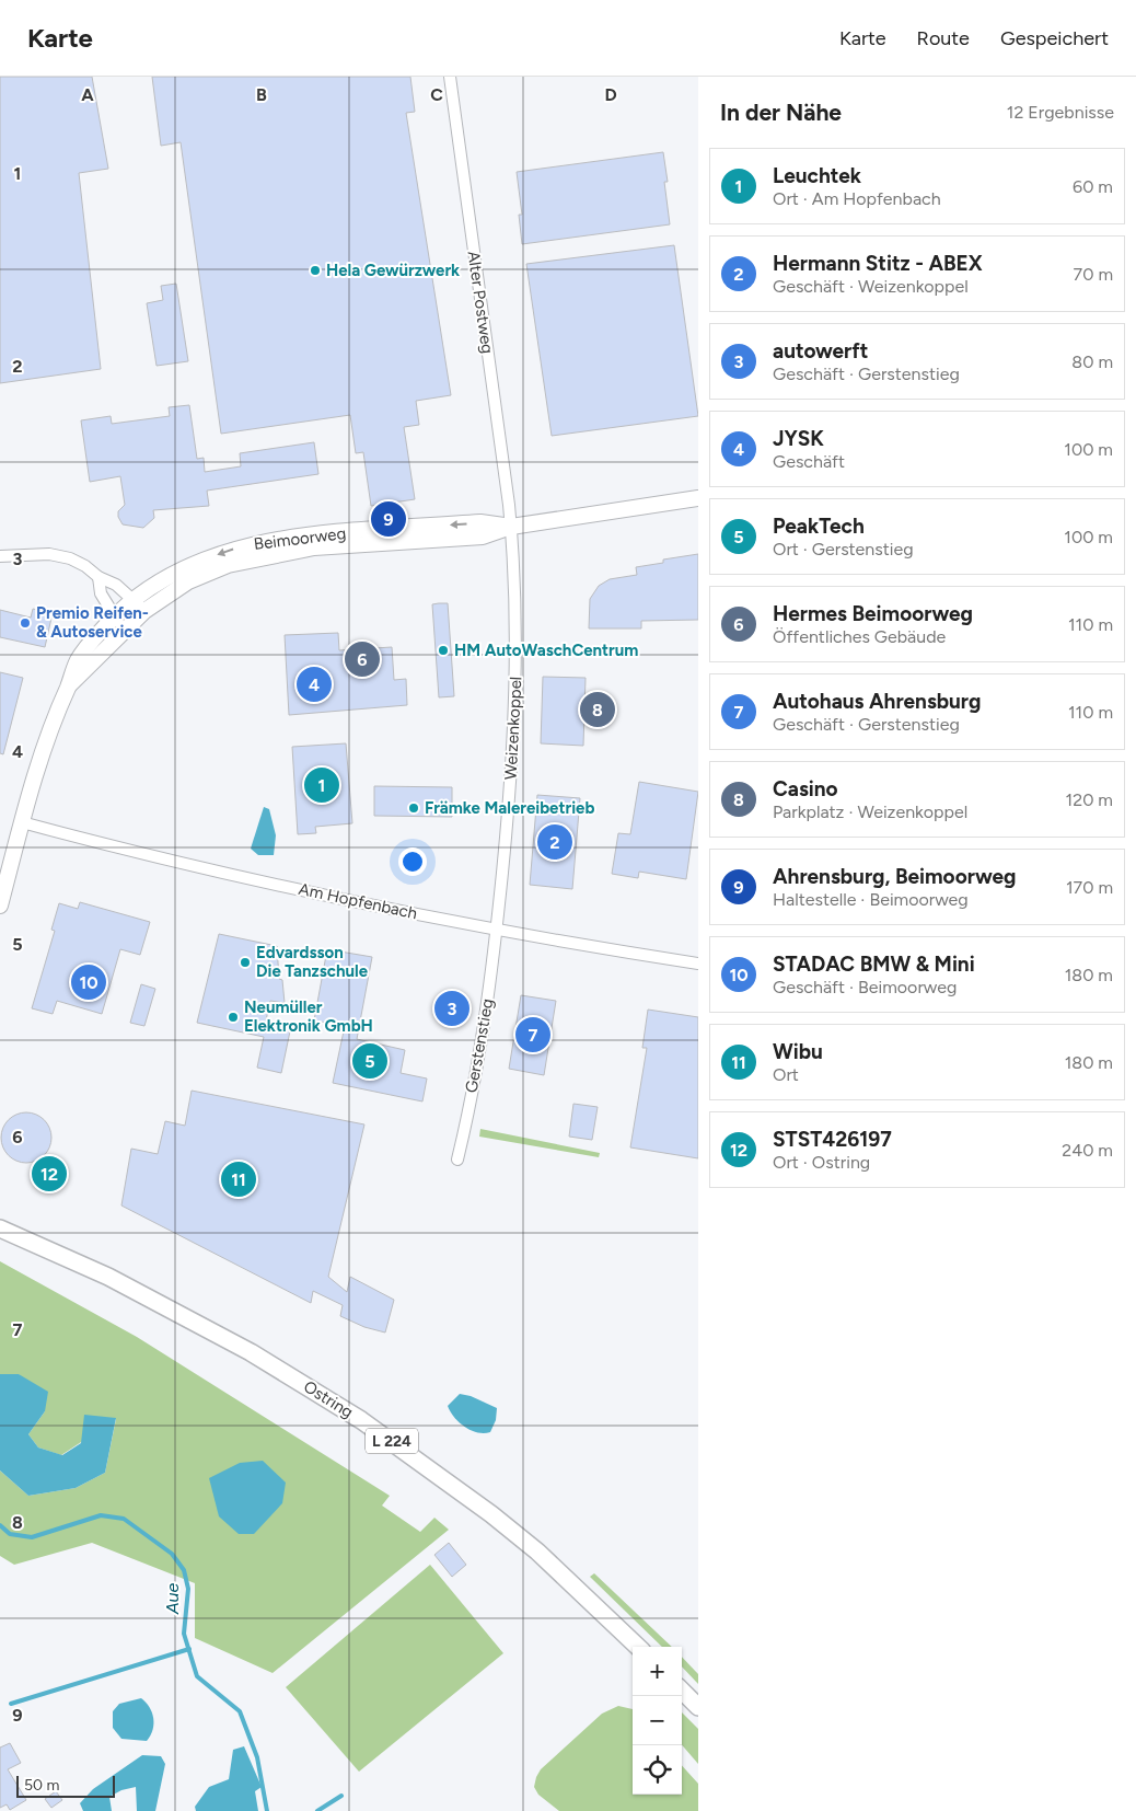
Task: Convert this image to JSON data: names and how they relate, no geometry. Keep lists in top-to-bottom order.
{
  "streets": {
    "main road": ["Beimoorweg", "Ostring", "L 224"],
    "street": [
      "Alter Postweg",
      "Weizenkoppel",
      "Am Hopfenbach",
      "Gerstenstieg"
    ]
  },
  "crossings": [
    ["Alter Postweg", "Beimoorweg"],
    ["Alter Postweg", "Weizenkoppel"],
    ["Beimoorweg", "Weizenkoppel"],
    ["Beimoorweg", "Am Hopfenbach"],
    ["Weizenkoppel", "Am Hopfenbach"],
    ["Weizenkoppel", "Gerstenstieg"],
    ["Am Hopfenbach", "Gerstenstieg"]
  ],
  "water": ["Aue"],
  "places": [
    "Hela Gewürzwerk",
    "Premio Reifen- & Autoservice",
    "HM AutoWaschCentrum",
    "Främke Malereibetrieb",
    "Edvardsson Die Tanzschule",
    "Neumüller Elektronik GmbH"
  ],
  "scale_bar": "50 m",
  "page": {
    "header": "Karte",
    "nav": ["Karte", "Route", "Gespeichert"],
    "heading": ["In der Nähe", "12 Ergebnisse"],
    "list": [
      {
        "mark": "1",
        "name": "Leuchtek",
        "note": "Ort · Am Hopfenbach",
        "value": "60 m"
      },
      {
        "mark": "2",
        "name": "Hermann Stitz - ABEX",
        "note": "Geschäft · Weizenkoppel",
        "value": "70 m"
      },
      {
        "mark": "3",
        "name": "autowerft",
        "note": "Geschäft · Gerstenstieg",
        "value": "80 m"
      },
      {
        "mark": "4",
        "name": "JYSK",
        "note": "Geschäft",
        "value": "100 m"
      },
      {
        "mark": "5",
        "name": "PeakTech",
        "note": "Ort · Gerstenstieg",
        "value": "100 m"
      },
      {
        "mark": "6",
        "name": "Hermes Beimoorweg",
        "note": "Öffentliches Gebäude",
        "value": "110 m"
      },
      {
        "mark": "7",
        "name": "Autohaus Ahrensburg",
        "note": "Geschäft · Gerstenstieg",
        "value": "110 m"
      },
      {
        "mark": "8",
        "name": "Casino",
        "note": "Parkplatz · Weizenkoppel",
        "value": "120 m"
      },
      {
        "mark": "9",
        "name": "Ahrensburg, Beimoorweg",
        "note": "Haltestelle · Beimoorweg",
        "value": "170 m"
      },
      {
        "mark": "10",
        "name": "STADAC BMW & Mini",
        "note": "Geschäft · Beimoorweg",
        "value": "180 m"
      },
      {
        "mark": "11",
        "name": "Wibu",
        "note": "Ort",
        "value": "180 m"
      },
      {
        "mark": "12",
        "name": "STST426197",
        "note": "Ort · Ostring",
        "value": "240 m"
      }
    ],
    "pins": [
      "9",
      "6",
      "4",
      "8",
      "1",
      "2",
      "10",
      "3",
      "7",
      "5",
      "12",
      "11"
    ],
    "map_buttons": ["+", "−"],
    "scale": "50 m"
  },
  "grid": {
    "columns": [
      "A",
      "B",
      "C",
      "D"
    ],
    "rows": [
      "1",
      "2",
      "3",
      "4",
      "5",
      "6",
      "7",
      "8",
      "9"
    ]
  }
}
